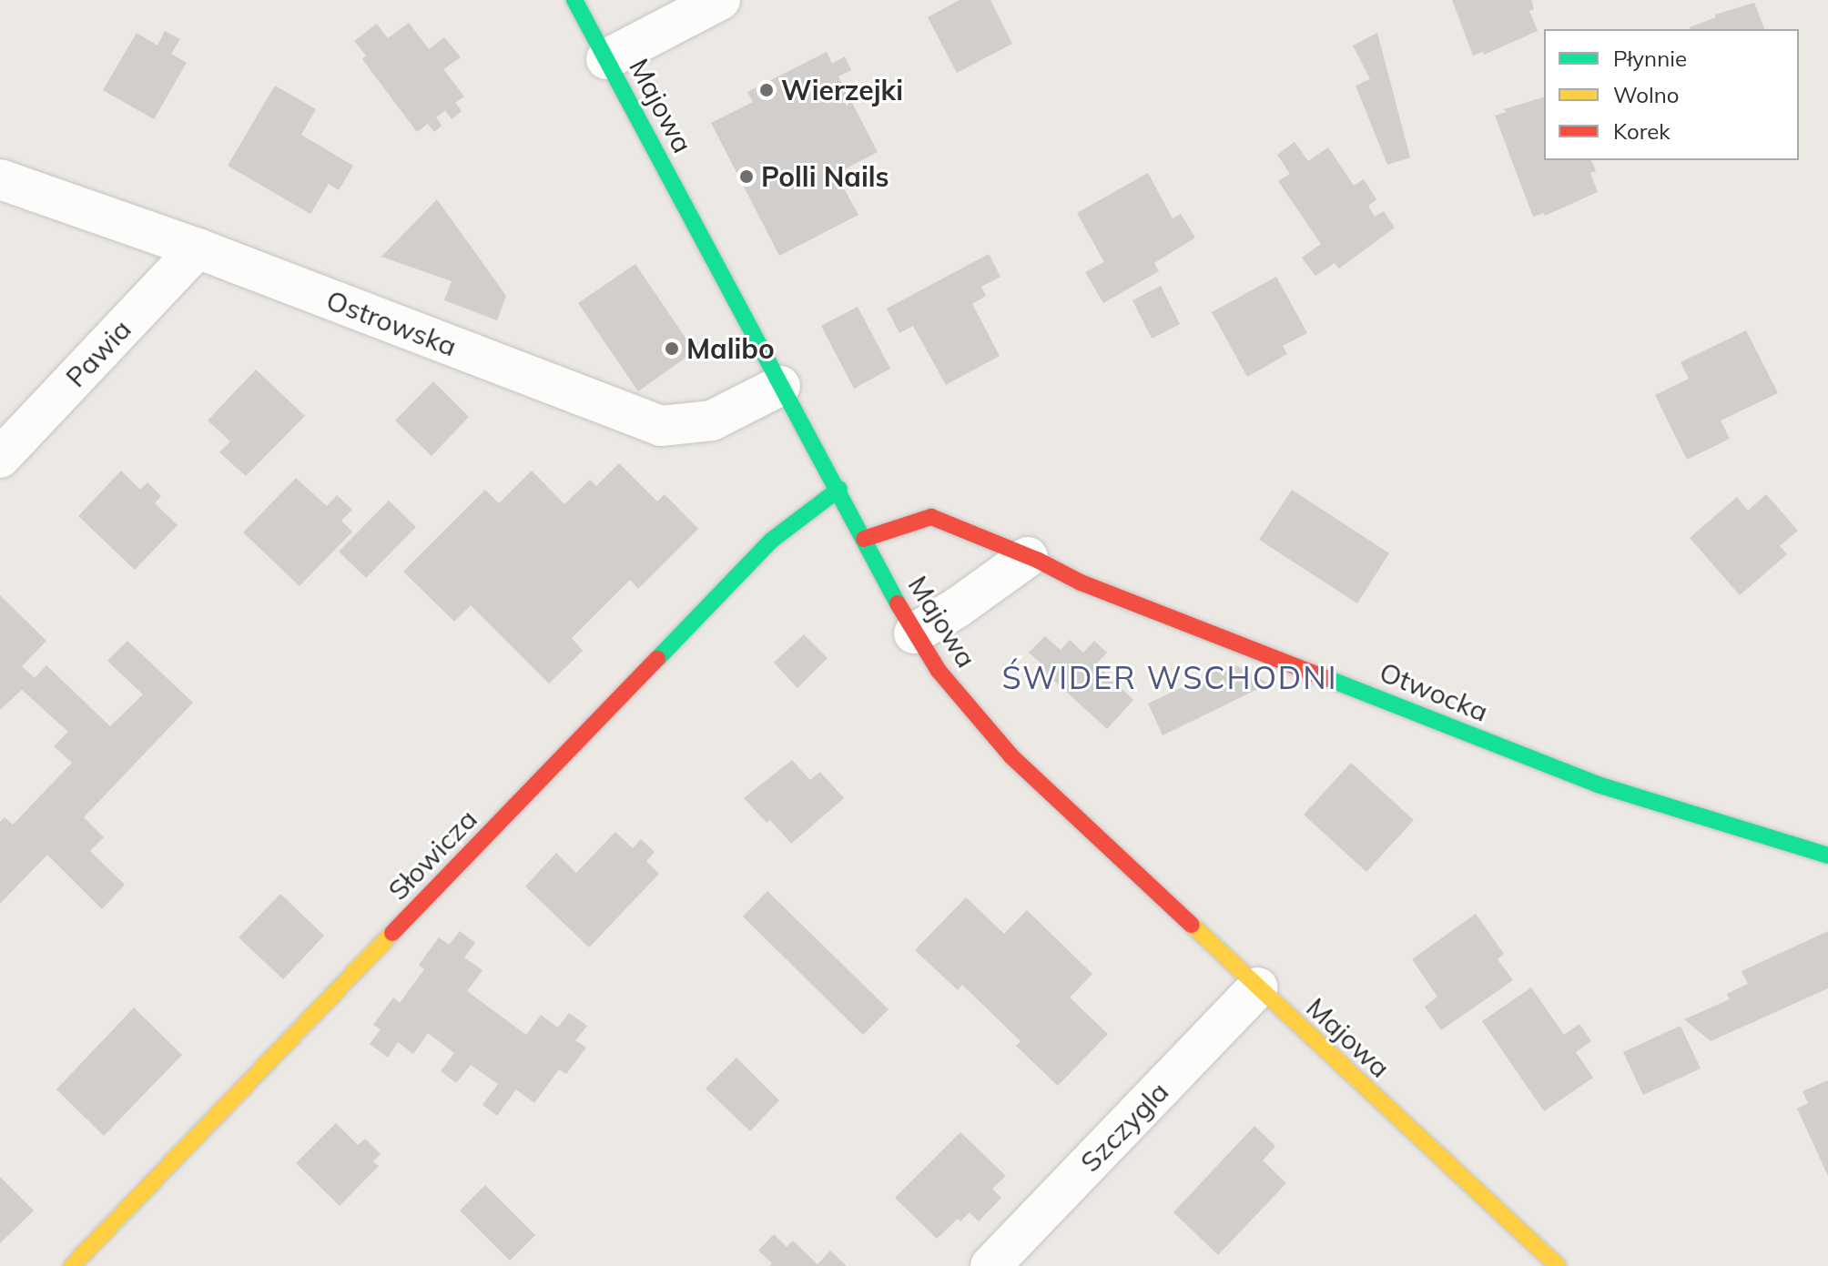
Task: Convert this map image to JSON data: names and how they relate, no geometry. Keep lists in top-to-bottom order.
{
  "streets": {
    "street": [
      "Majowa",
      "Ostrowska",
      "Pawia",
      "Otwocka",
      "Słowicza",
      "Szczygla"
    ]
  },
  "crossings": [
    ["Majowa", "Ostrowska"],
    ["Majowa", "Otwocka"],
    ["Majowa", "Słowicza"],
    ["Majowa", "Szczygla"],
    ["Ostrowska", "Pawia"]
  ],
  "districts": ["ŚWIDER WSCHODNI"],
  "places": ["Wierzejki", "Polli Nails", "Malibo"],
  "legend": ["Płynnie", "Wolno", "Korek"]
}
